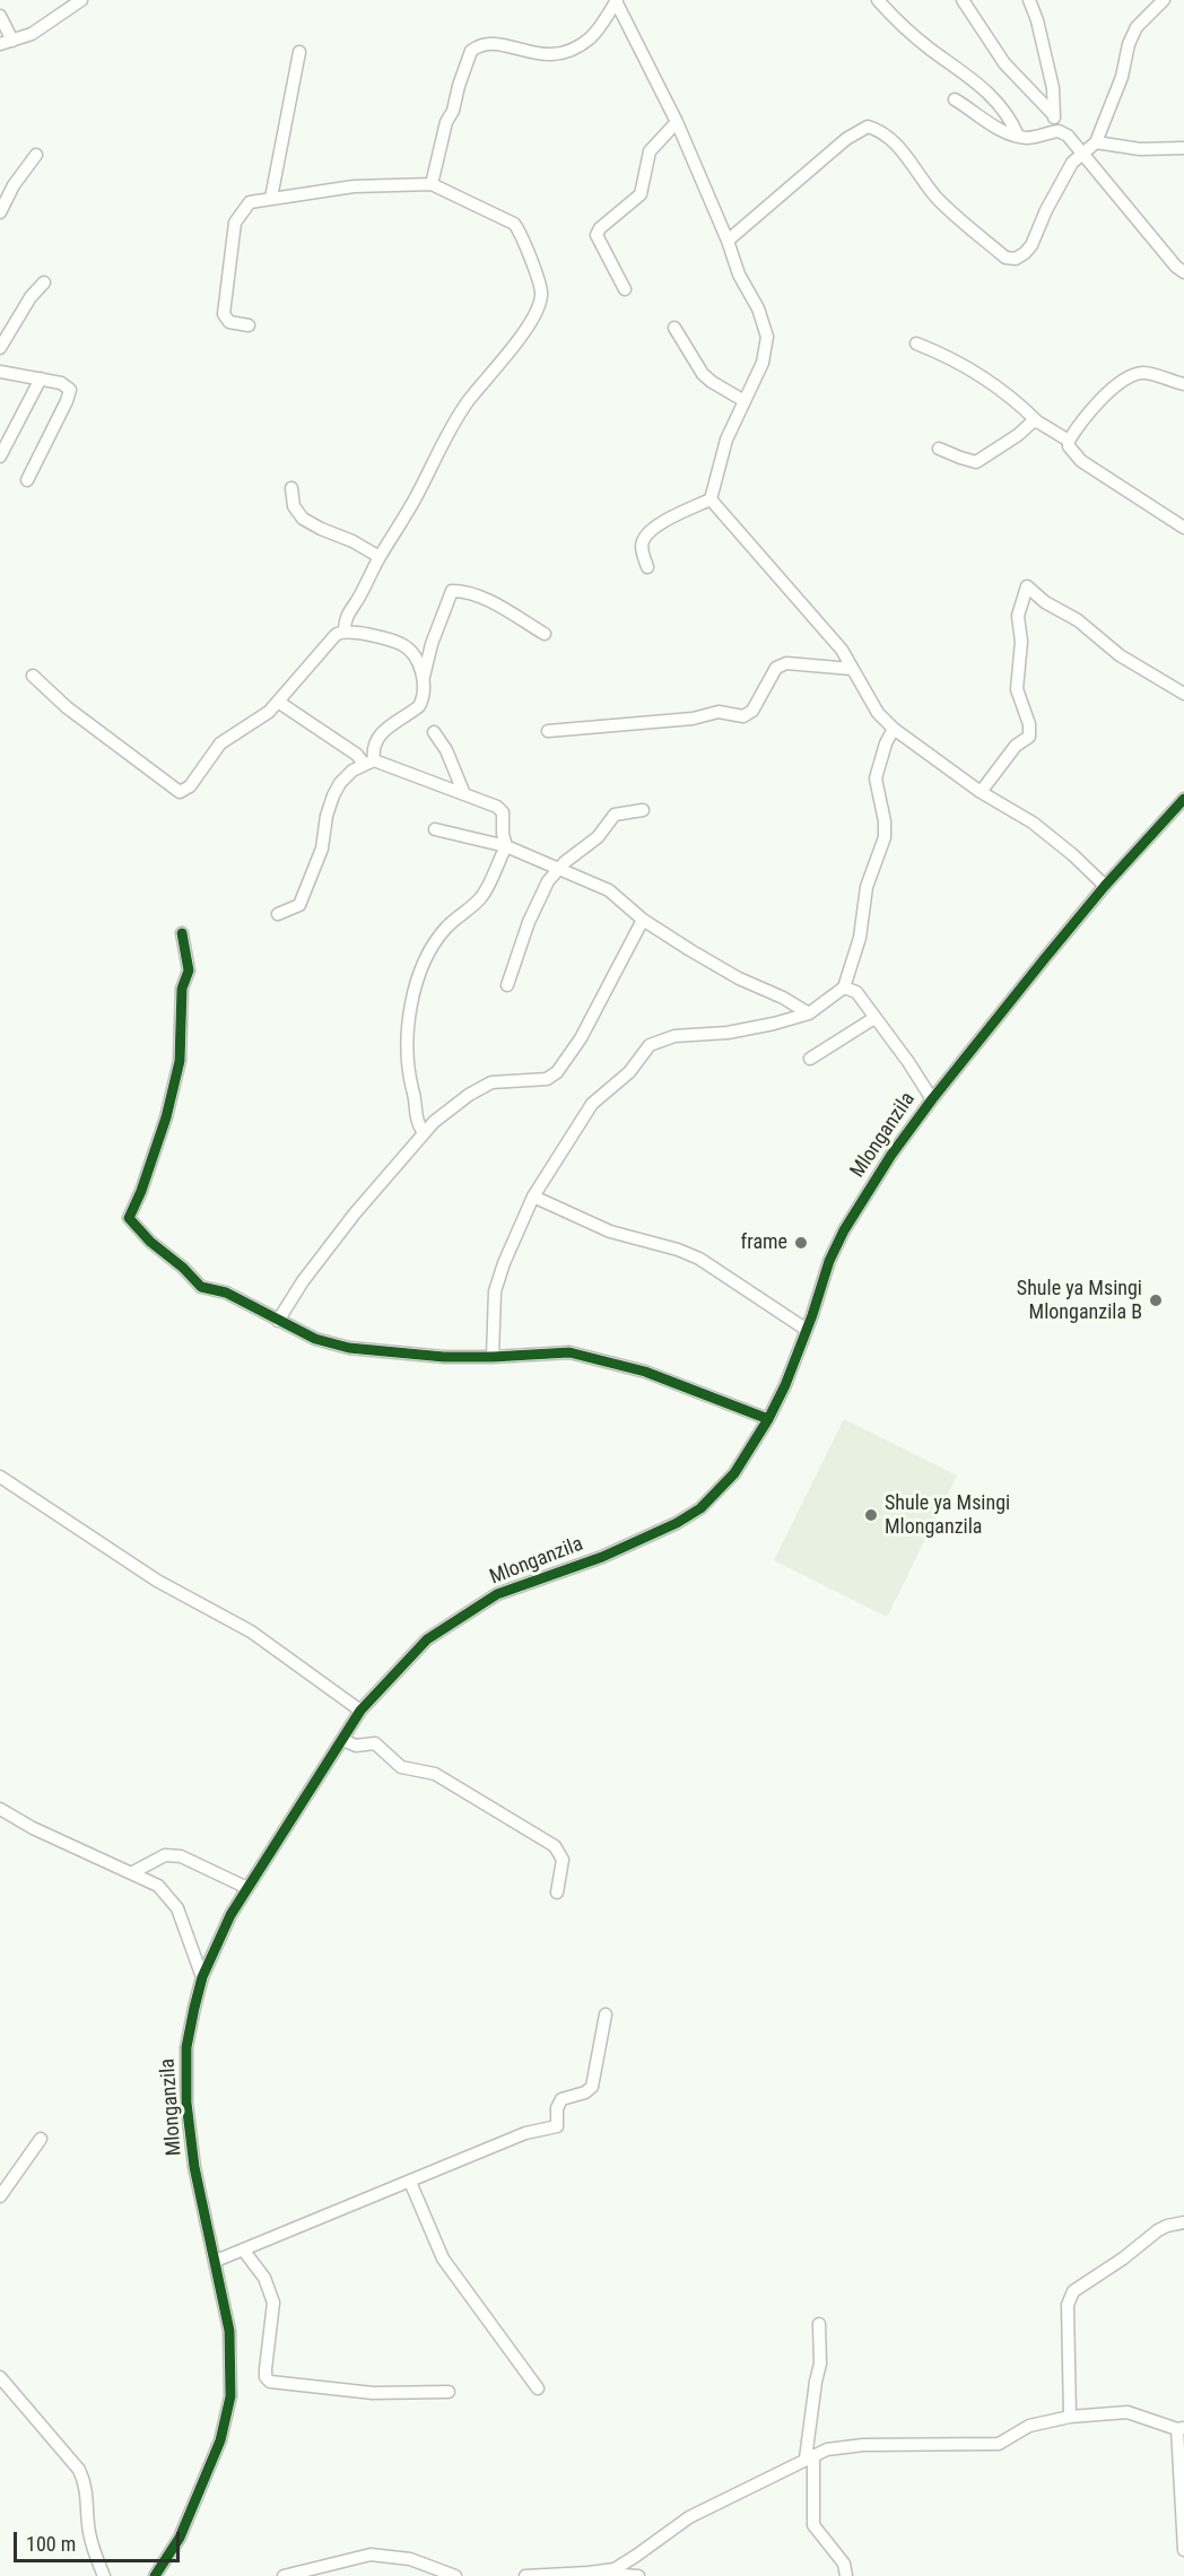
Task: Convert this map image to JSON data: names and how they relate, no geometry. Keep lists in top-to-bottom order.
{
  "streets": {
    "street": ["Mlonganzila"]
  },
  "places": ["frame", "Shule ya Msingi Mlonganzila B", "Shule ya Msingi Mlonganzila"],
  "scale_bar": "100 m"
}
